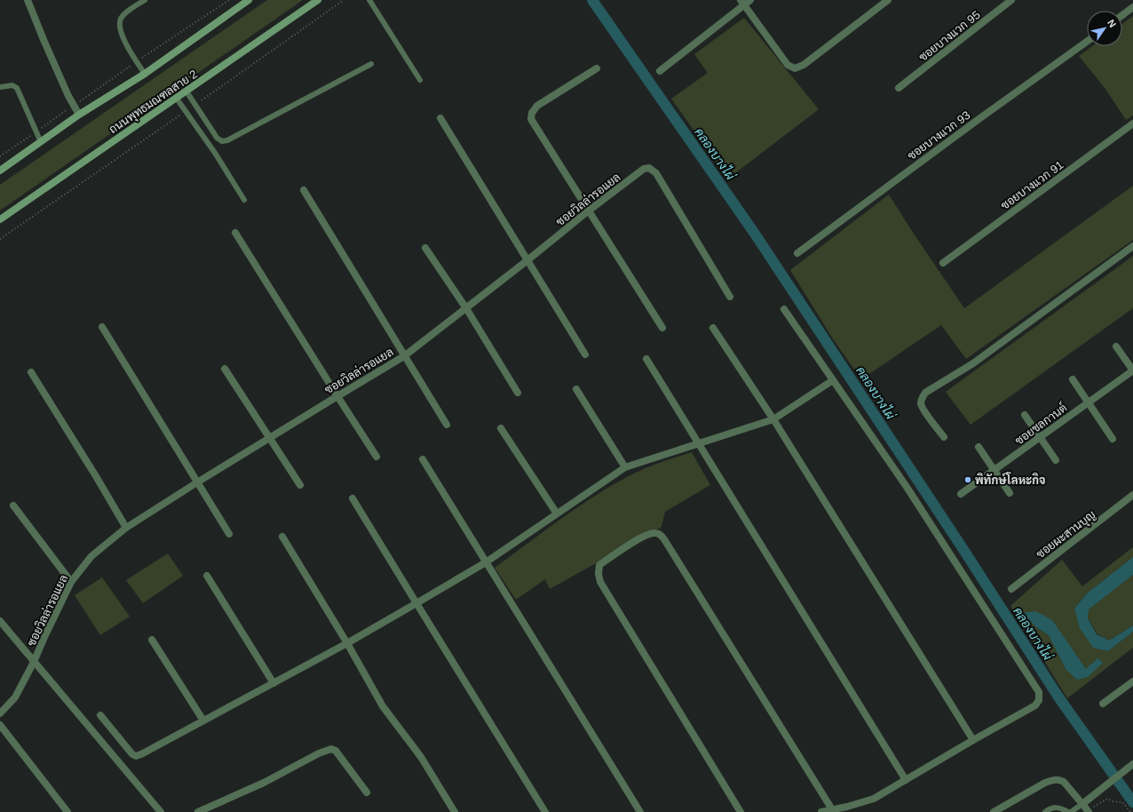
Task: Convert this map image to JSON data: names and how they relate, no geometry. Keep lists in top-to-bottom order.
{
  "streets": {
    "main road": ["ถนนพุทธมณฑลสาย 2"],
    "street": [
      "ซอยบางแวก 95",
      "ซอยบางแวก 93",
      "ซอยบางแวก 91",
      "ซอยวิลล่ารอแยล",
      "ซอยชลกานต์",
      "ซอยผะสานบุญ"
    ]
  },
  "water": ["คลองบางไผ่"],
  "places": ["พิทักษ์โลหะกิจ"],
  "north": "top right"
}
